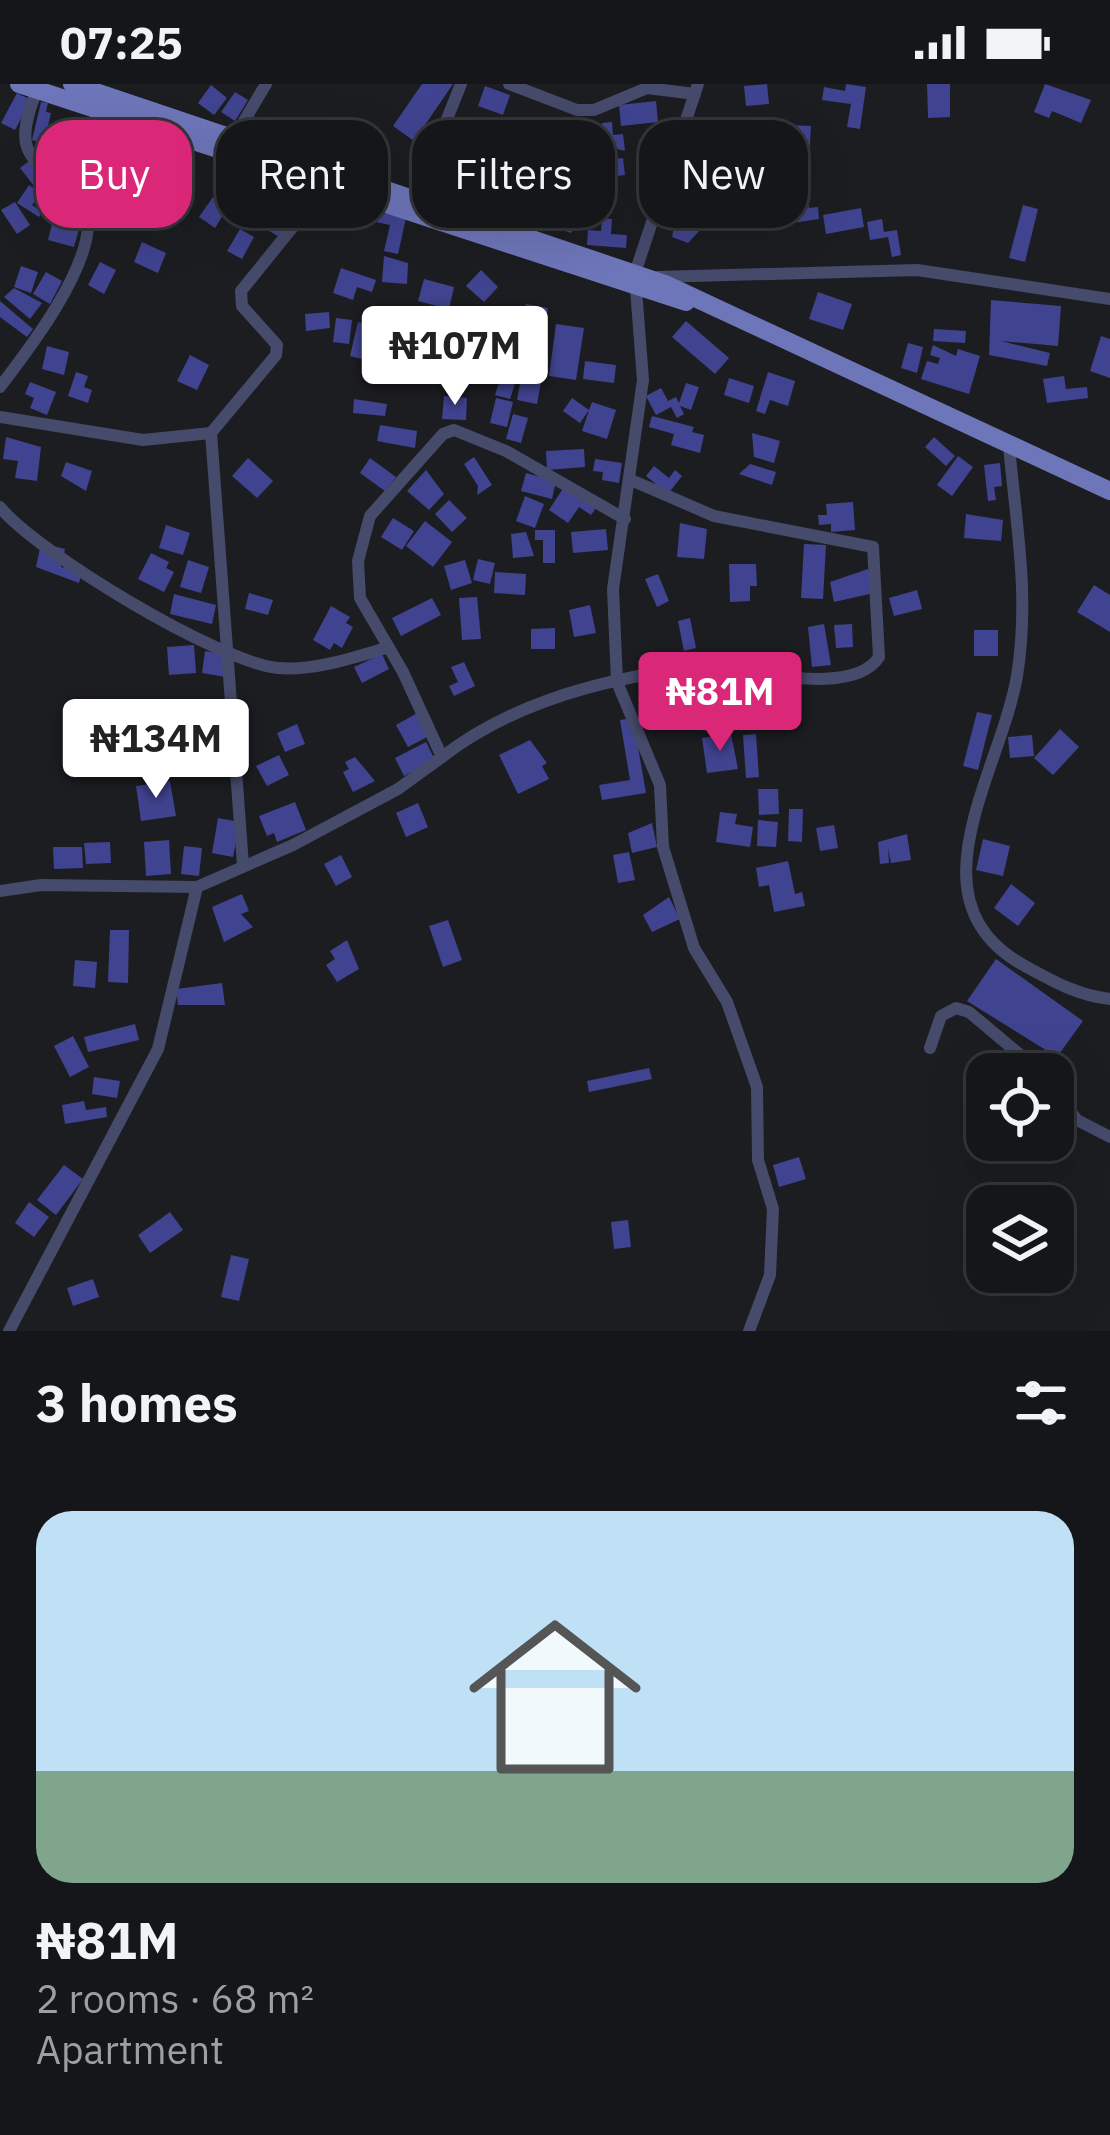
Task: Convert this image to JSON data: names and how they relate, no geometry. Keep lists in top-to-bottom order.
{
  "page": {
    "status": "07:25",
    "chip": [
      "Buy",
      "Rent",
      "Filters",
      "New"
    ],
    "price": ["₦107M", "₦81M", "₦134M"],
    "heading": "3 homes",
    "list": [
      {
        "name": "₦81M",
        "note": "2 rooms · 68 m² · Apartment"
      }
    ]
  }
}
